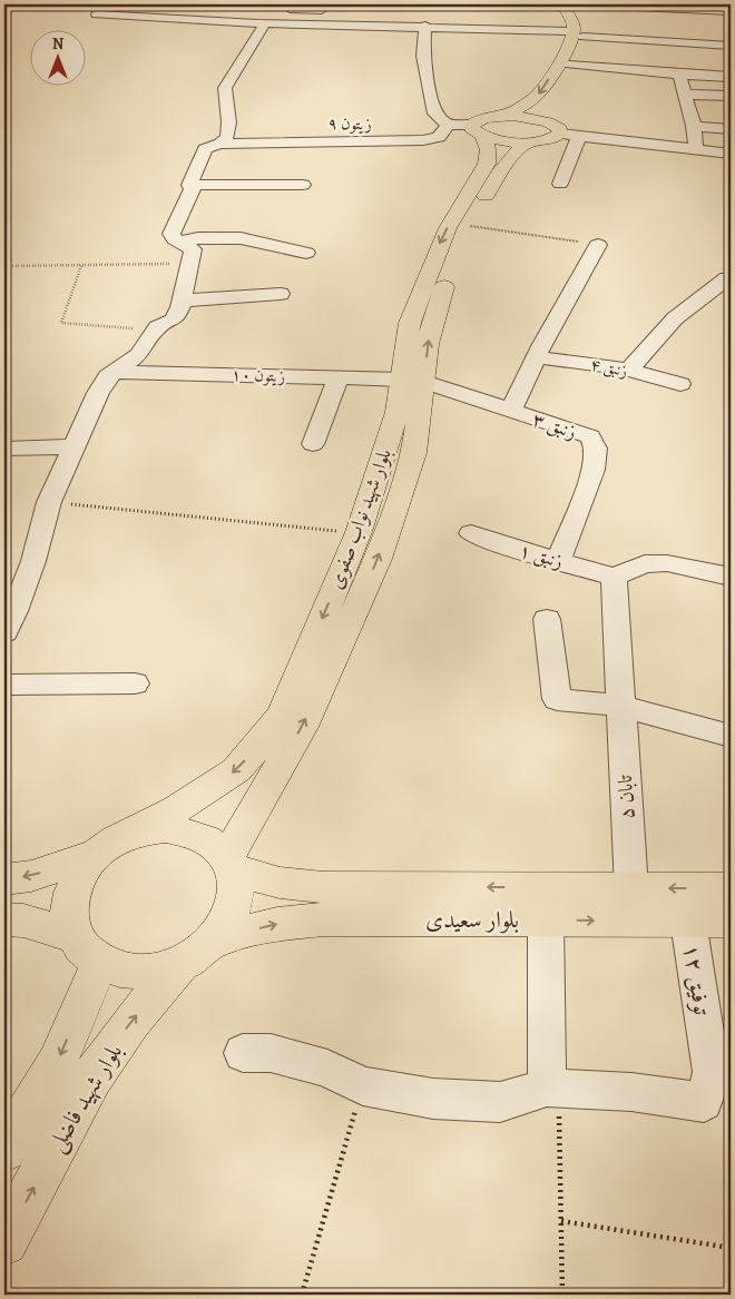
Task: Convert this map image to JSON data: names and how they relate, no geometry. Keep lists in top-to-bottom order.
{
  "streets": {
    "main road": ["بلوار شهید نواب صفوی", "بلوار سعیدی", "بلوار شهید فاضلی"],
    "street": [
      "زیتون ۹",
      "زنبق ۴",
      "زیتون ۱۰",
      "زنبق ۳",
      "زنبق ۱",
      "تابان ۵",
      "توفیق ۱۲"
    ]
  },
  "crossings": [
    ["زیتون ۱۰", "زنبق ۳"],
    ["زیتون ۱۰", "بلوار شهید نواب صفوی"],
    ["زنبق ۳", "بلوار شهید نواب صفوی"],
    ["زنبق ۳", "زنبق ۱"],
    ["بلوار شهید نواب صفوی", "بلوار سعیدی"],
    ["بلوار شهید نواب صفوی", "بلوار شهید فاضلی"],
    ["زنبق ۱", "تابان ۵"],
    ["تابان ۵", "بلوار سعیدی"],
    ["بلوار سعیدی", "توفیق ۱۲"],
    ["بلوار سعیدی", "بلوار شهید فاضلی"]
  ],
  "north": "top"
}
